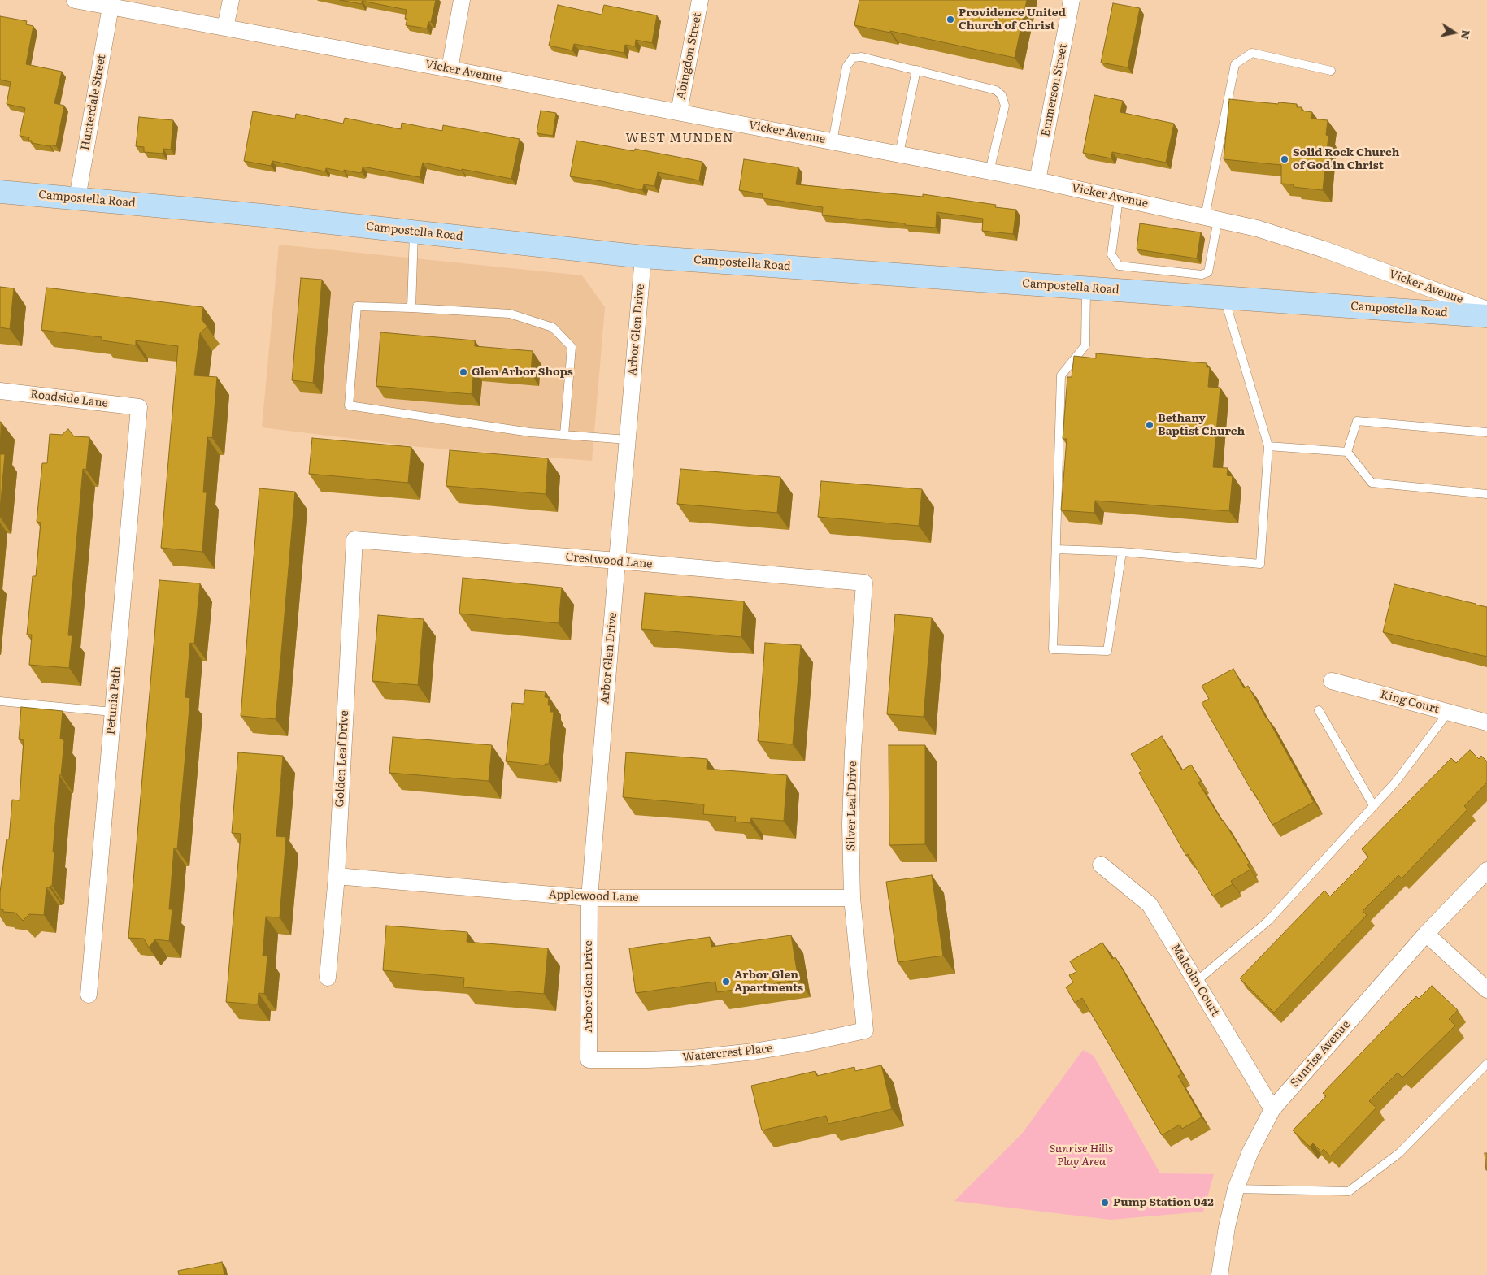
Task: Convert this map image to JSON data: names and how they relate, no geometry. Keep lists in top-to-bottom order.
{
  "streets": {
    "main road": ["Campostella Road"],
    "street": [
      "Abingdon Street",
      "Vicker Avenue",
      "Emmerson Street",
      "Hunterdale Street",
      "Arbor Glen Drive",
      "Roadside Lane",
      "Crestwood Lane",
      "Petunia Path",
      "King Court",
      "Golden Leaf Drive",
      "Silver Leaf Drive",
      "Applewood Lane",
      "Malcolm Court",
      "Watercrest Place",
      "Sunrise Avenue"
    ]
  },
  "crossings": [
    ["Abingdon Street", "Vicker Avenue"],
    ["Vicker Avenue", "Emmerson Street"],
    ["Vicker Avenue", "Hunterdale Street"],
    ["Hunterdale Street", "Campostella Road"],
    ["Campostella Road", "Arbor Glen Drive"],
    ["Arbor Glen Drive", "Crestwood Lane"],
    ["Arbor Glen Drive", "Applewood Lane"],
    ["Arbor Glen Drive", "Watercrest Place"],
    ["Roadside Lane", "Petunia Path"],
    ["Crestwood Lane", "Golden Leaf Drive"],
    ["Crestwood Lane", "Silver Leaf Drive"],
    ["Golden Leaf Drive", "Applewood Lane"],
    ["Silver Leaf Drive", "Applewood Lane"],
    ["Silver Leaf Drive", "Watercrest Place"],
    ["Malcolm Court", "Sunrise Avenue"]
  ],
  "districts": ["WEST MUNDEN"],
  "parks": ["Sunrise Hills Play Area"],
  "places": [
    "Providence United Church of Christ",
    "Solid Rock Church of God in Christ",
    "Glen Arbor Shops",
    "Bethany Baptist Church",
    "Arbor Glen Apartments",
    "Pump Station 042"
  ],
  "north": "right"
}
